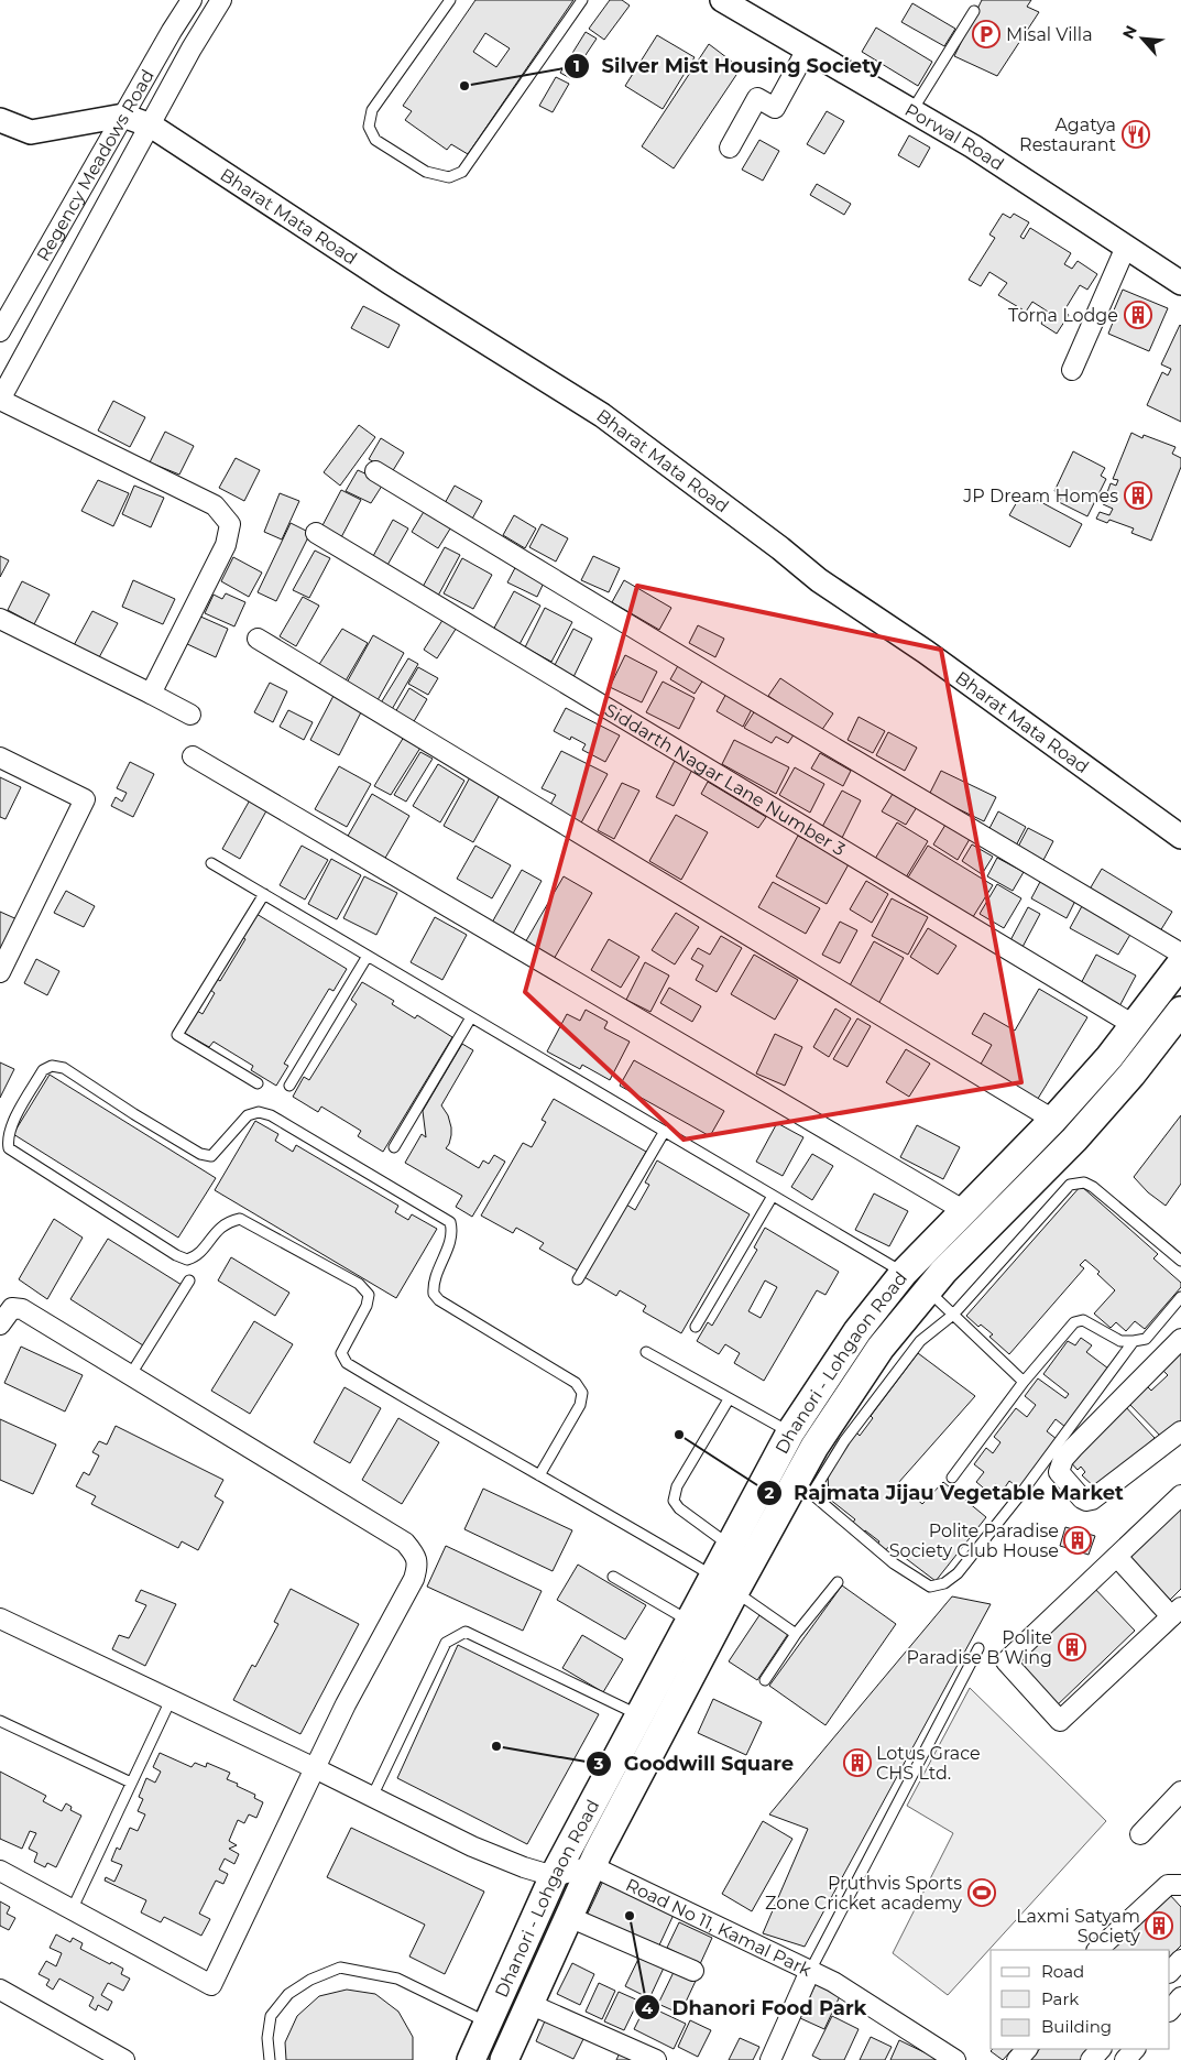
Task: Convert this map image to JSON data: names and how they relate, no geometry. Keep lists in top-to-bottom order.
{
  "streets": {
    "main road": ["Dhanori - Lohgaon Road"],
    "street": [
      "Porwal Road",
      "Regency Meadows Road",
      "Bharat Mata Road",
      "Siddarth Nagar Lane Number 3",
      "Road No 11, Kamal Park"
    ]
  },
  "crossings": [
    ["Regency Meadows Road", "Bharat Mata Road"],
    ["Siddarth Nagar Lane Number 3", "Dhanori - Lohgaon Road"],
    ["Dhanori - Lohgaon Road", "Road No 11, Kamal Park"]
  ],
  "places": {
    "parking": ["Misal Villa"],
    "other": [
      "Silver Mist Housing Society",
      "Rajmata Jijau Vegetable Market",
      "Goodwill Square",
      "Dhanori Food Park"
    ],
    "restaurant": ["Agatya Restaurant"],
    "building": [
      "Torna Lodge",
      "JP Dream Homes",
      "Polite Paradise Society Club House",
      "Polite Paradise B Wing",
      "Lotus Grace CHS Ltd.",
      "Laxmi Satyam Society"
    ],
    "sports": ["Pruthvis Sports Zone Cricket academy"]
  },
  "legend": ["Road", "Park", "Building"],
  "north": "top left"
}
